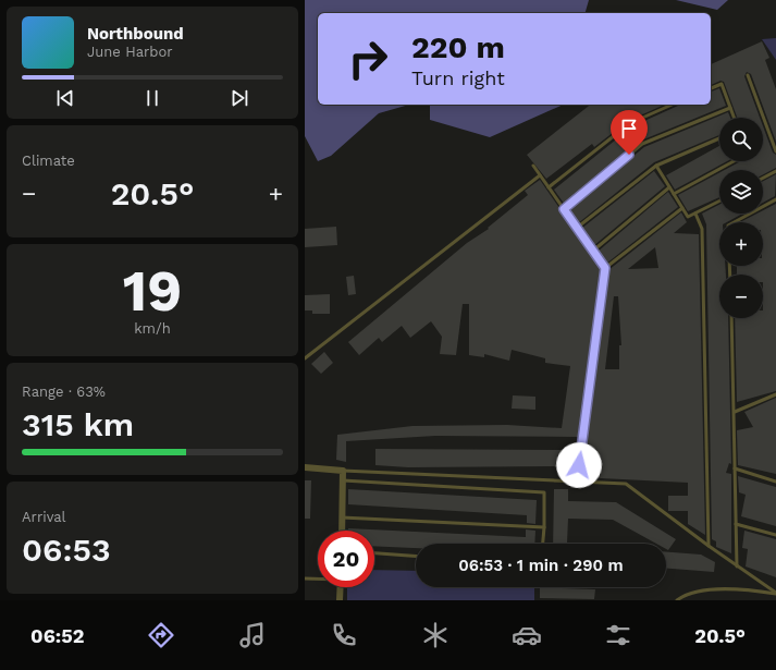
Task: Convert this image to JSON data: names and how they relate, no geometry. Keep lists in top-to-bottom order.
{
  "page": {
    "turn": ["220 m", "Turn right"],
    "song": ["Northbound", "June Harbor"],
    "map_buttons": ["+", "−"],
    "tile": [
      "Climate",
      ["19", "km/h"],
      ["Range · 63%", "315 km"],
      ["Arrival", "06:53"]
    ],
    "heat": ["−", "20.5°", "+"],
    "limit": "20",
    "trip": "06:53 · 1 min · 290 m",
    "tabs": ["06:52", "20.5°"]
  }
}
